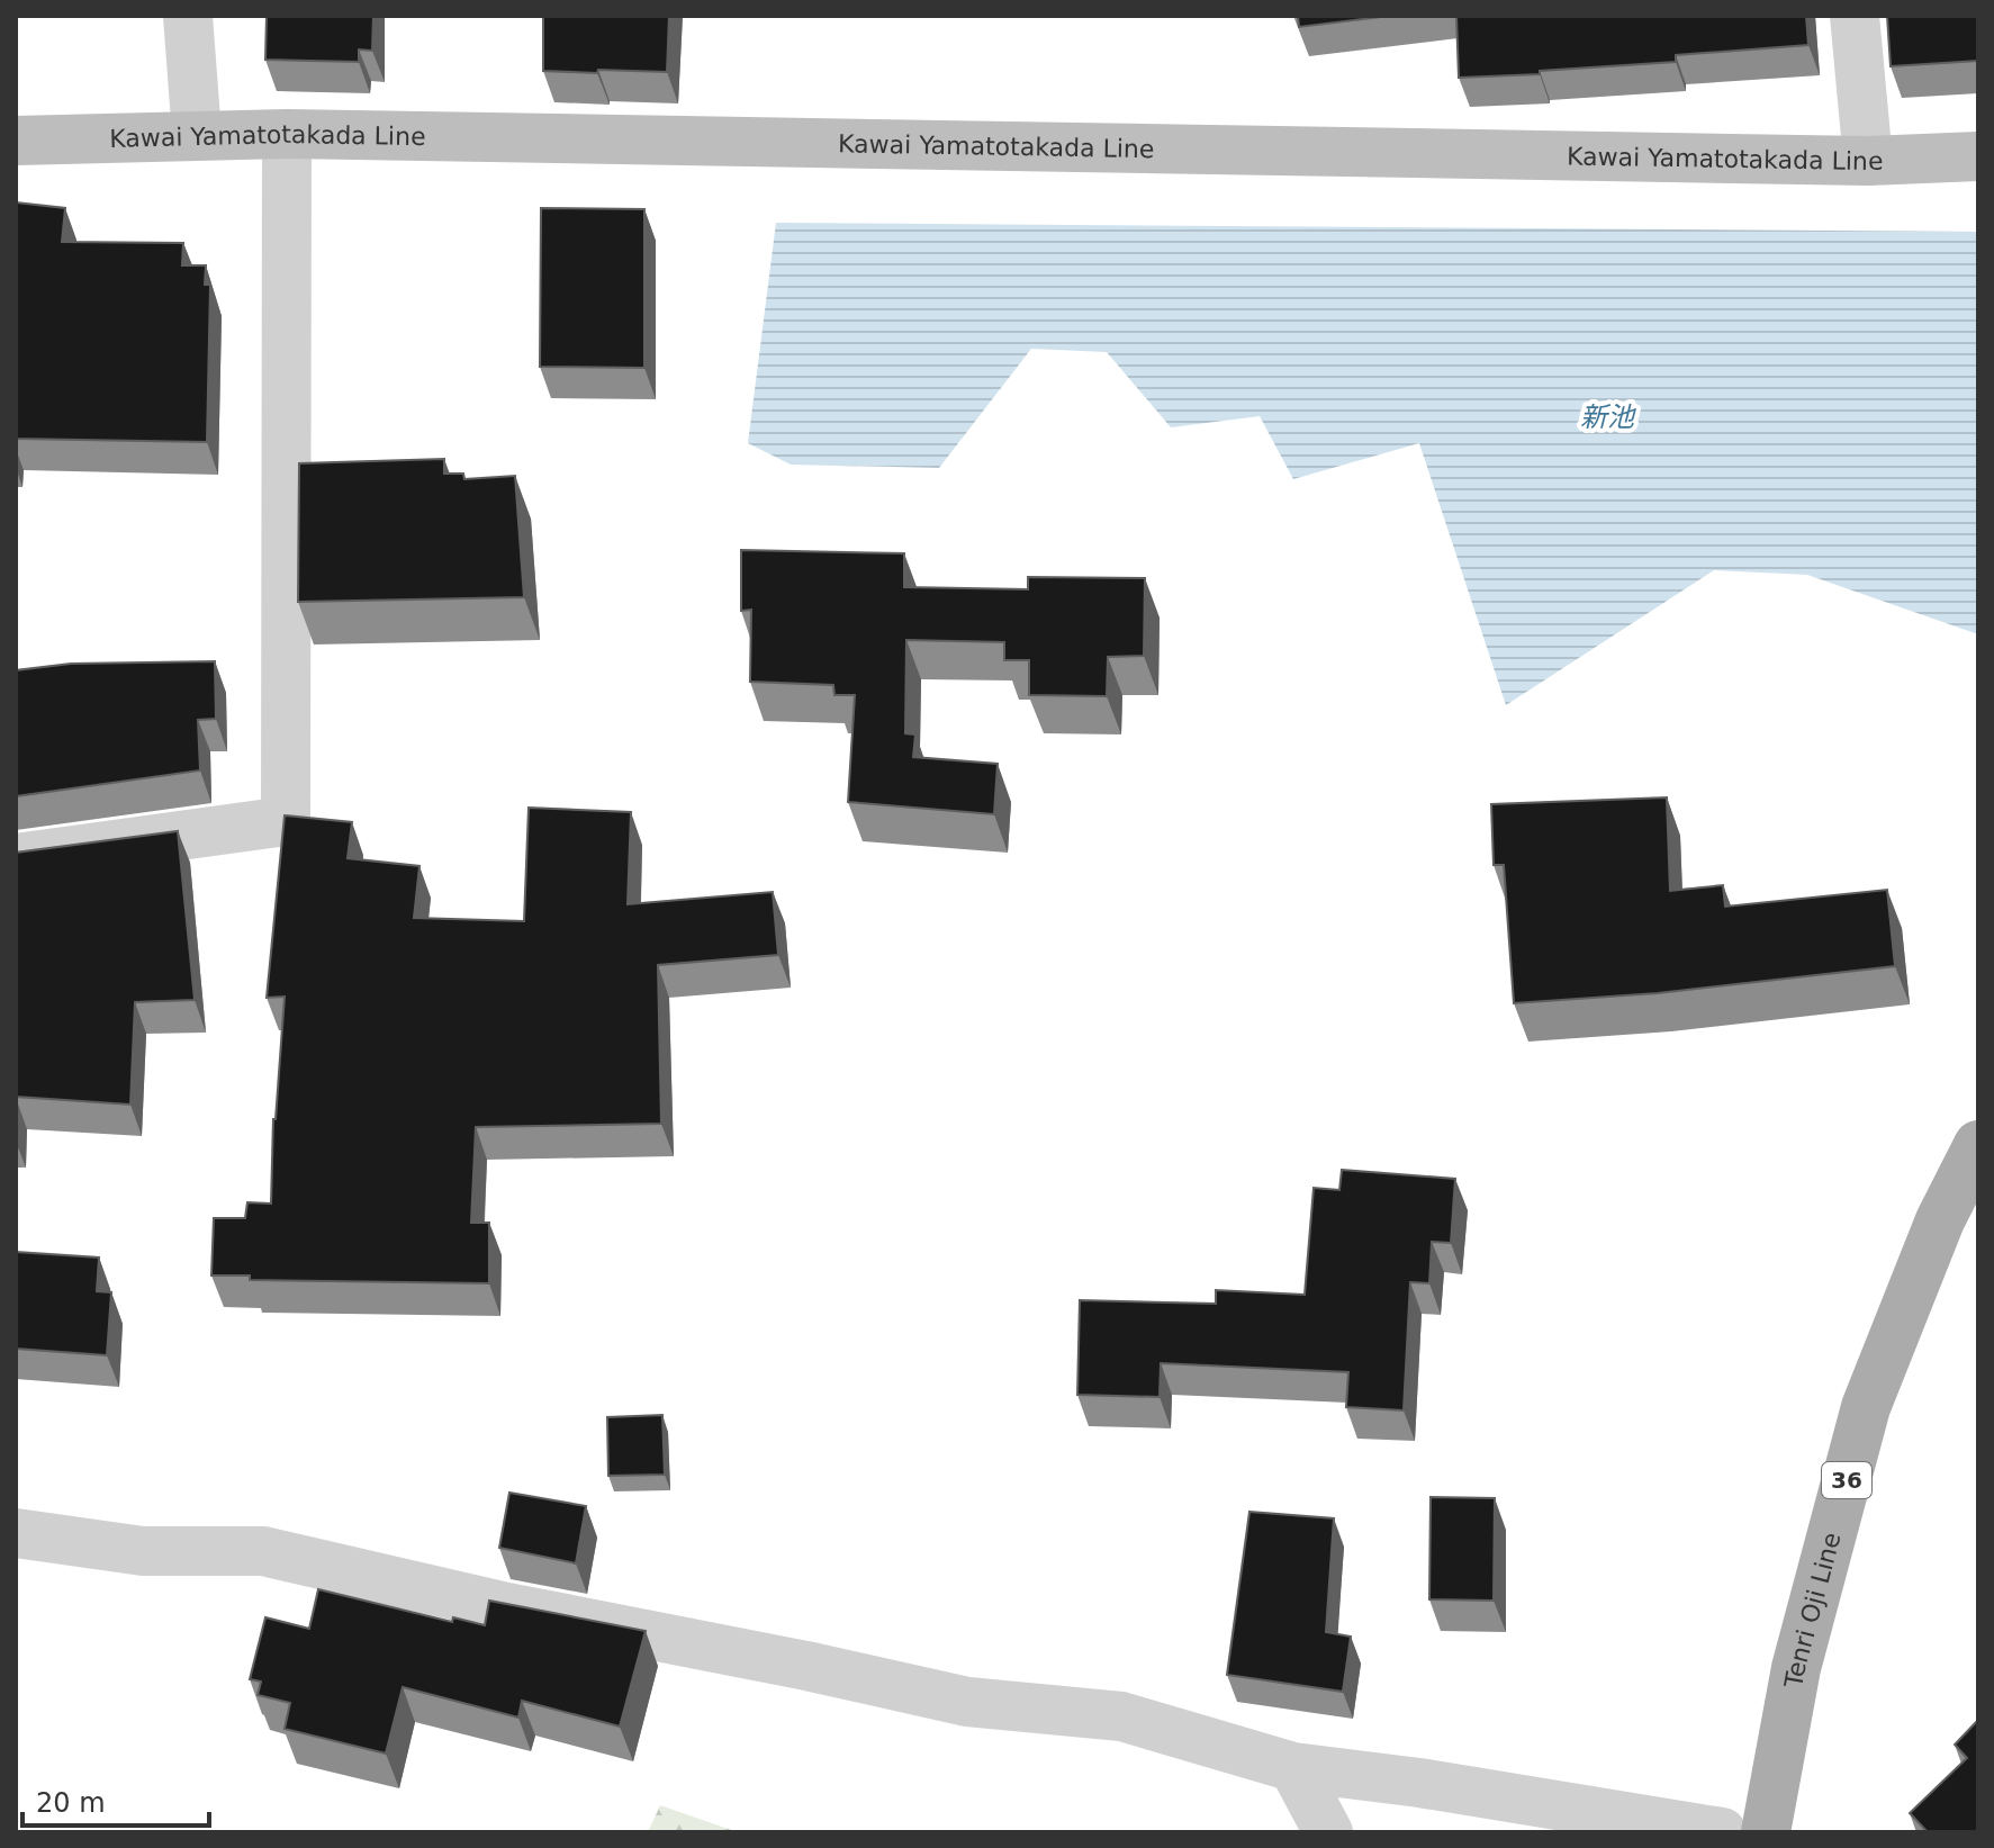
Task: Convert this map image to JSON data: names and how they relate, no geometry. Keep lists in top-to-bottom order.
{
  "streets": {
    "main road": ["Kawai Yamatotakada Line", "36", "Tenri Oji Line"]
  },
  "water": ["新池"],
  "scale_bar": "20 m"
}
